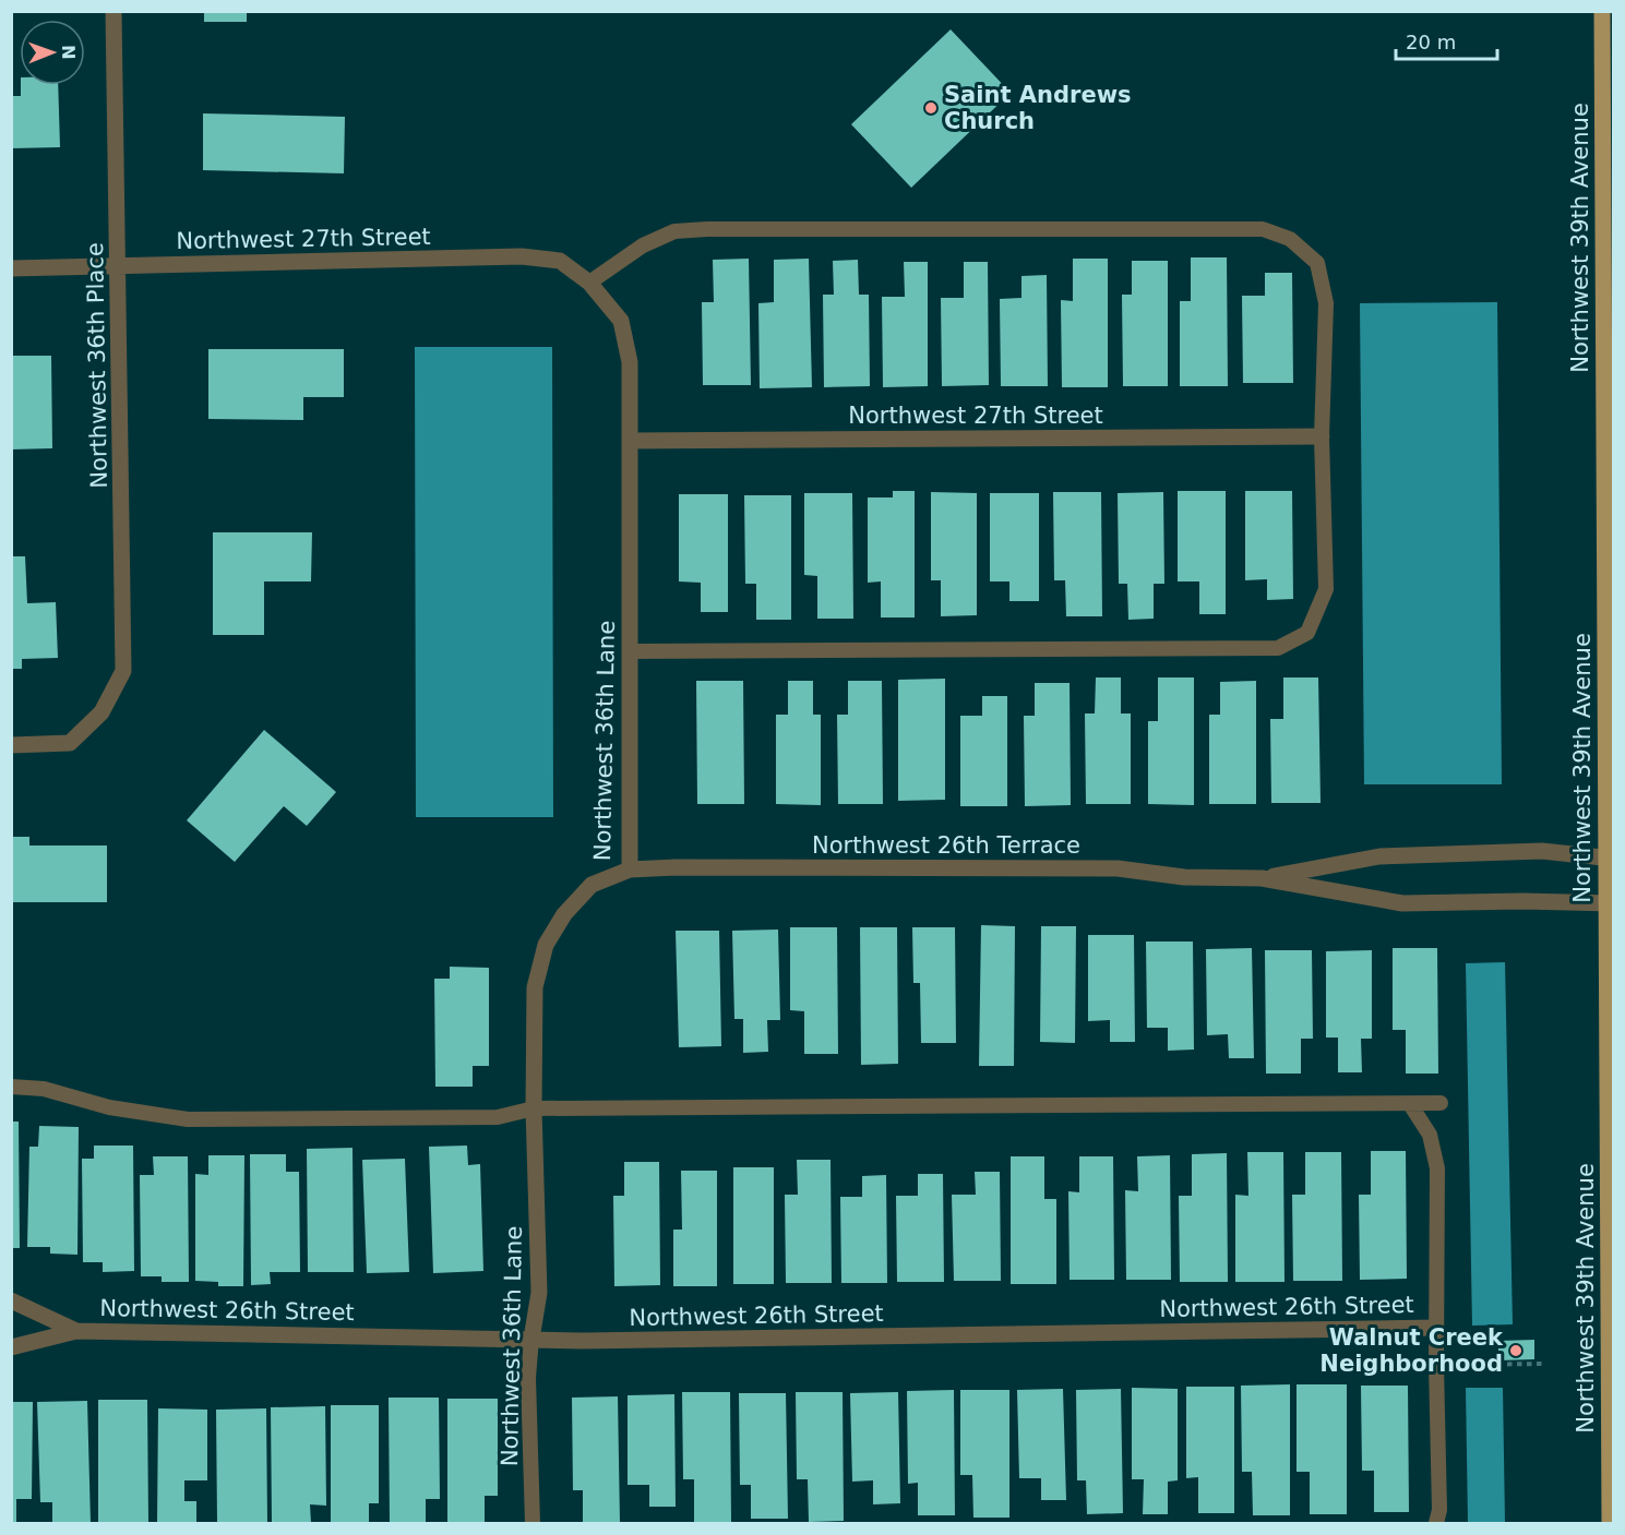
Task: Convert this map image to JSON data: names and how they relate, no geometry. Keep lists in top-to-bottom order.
{
  "streets": {
    "main road": ["Northwest 39th Avenue"],
    "street": [
      "Northwest 27th Street",
      "Northwest 36th Place",
      "Northwest 36th Lane",
      "Northwest 26th Terrace",
      "Northwest 26th Street"
    ]
  },
  "crossings": [
    ["Northwest 39th Avenue", "Northwest 26th Terrace"],
    ["Northwest 27th Street", "Northwest 36th Place"],
    ["Northwest 27th Street", "Northwest 36th Lane"],
    ["Northwest 36th Lane", "Northwest 26th Terrace"],
    ["Northwest 36th Lane", "Northwest 26th Street"]
  ],
  "places": ["Saint Andrews Church", "Walnut Creek Neighborhood"],
  "scale_bar": "20 m",
  "north": "right"
}
